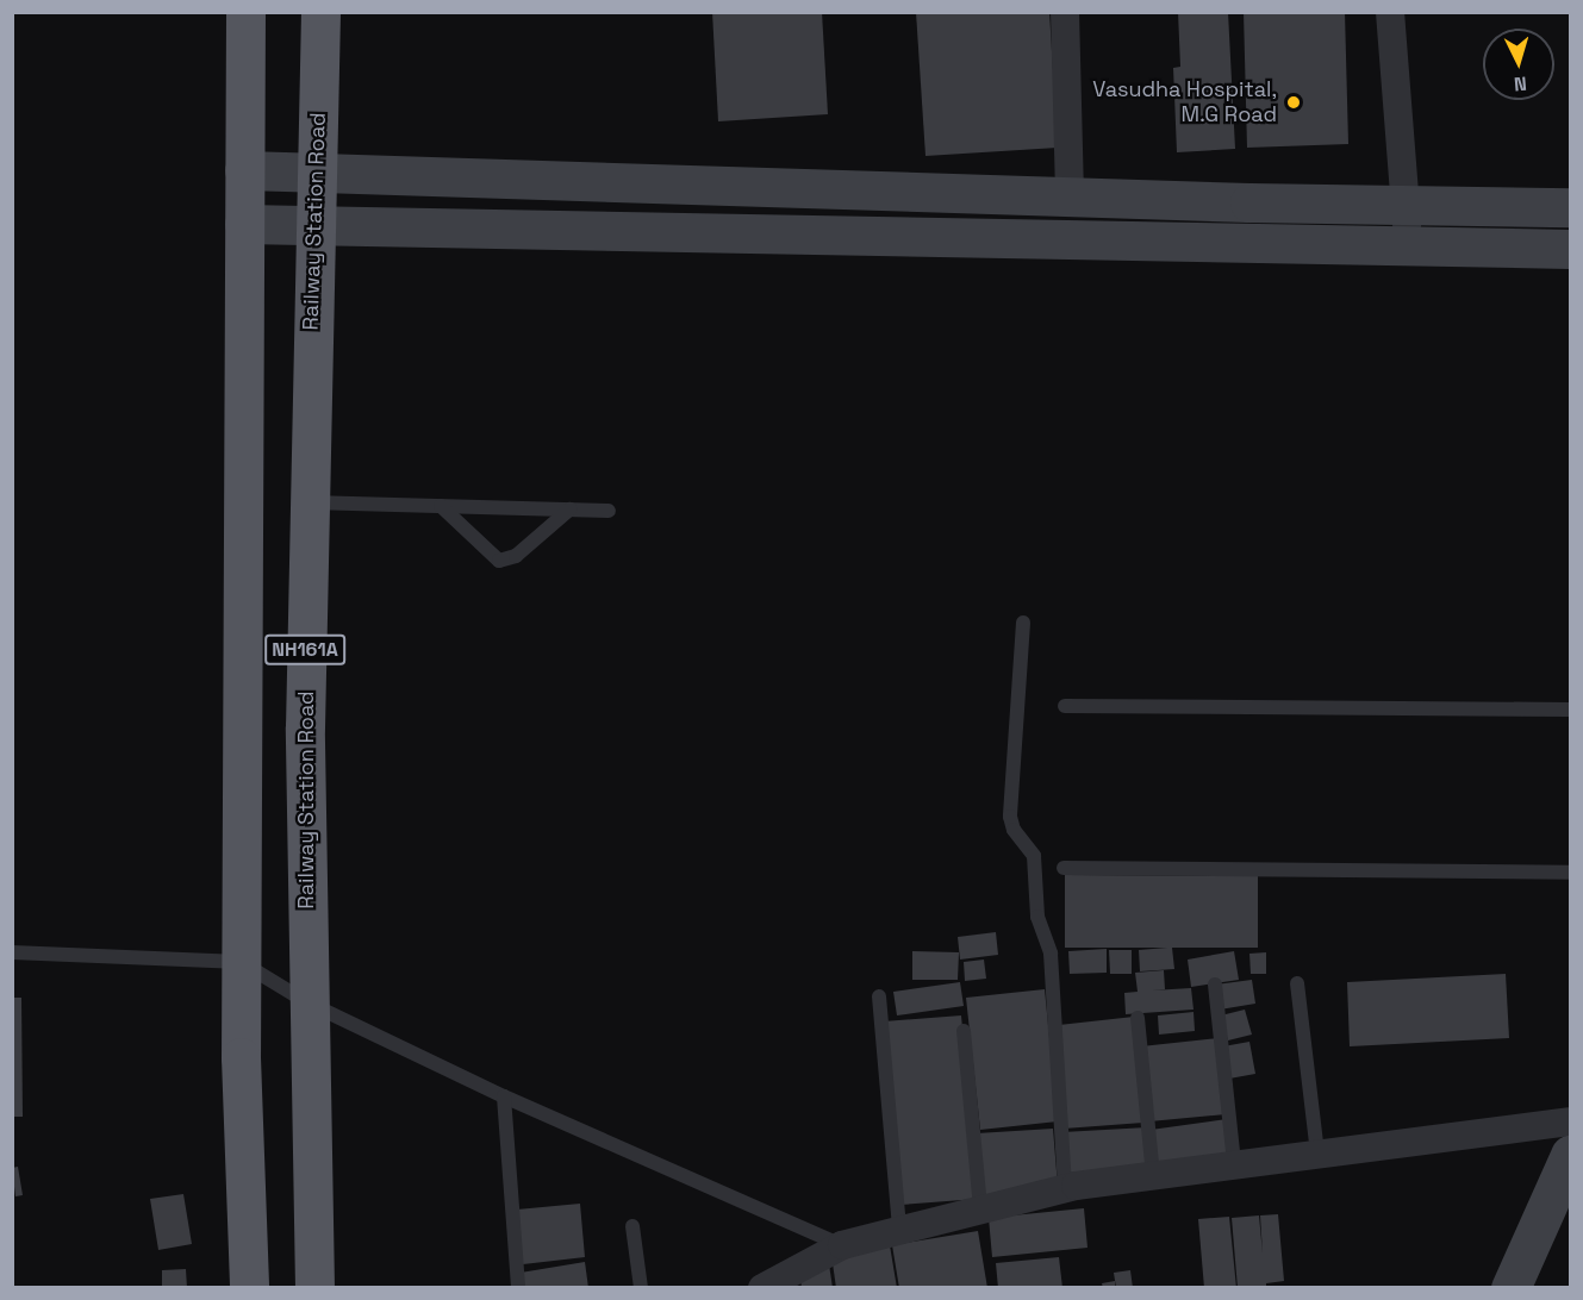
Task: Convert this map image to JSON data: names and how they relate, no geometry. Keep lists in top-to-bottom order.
{
  "streets": {
    "highway": ["Railway Station Road", "NH161A"]
  },
  "places": ["Vasudha Hospital, M.G Road"],
  "north": "bottom"
}
